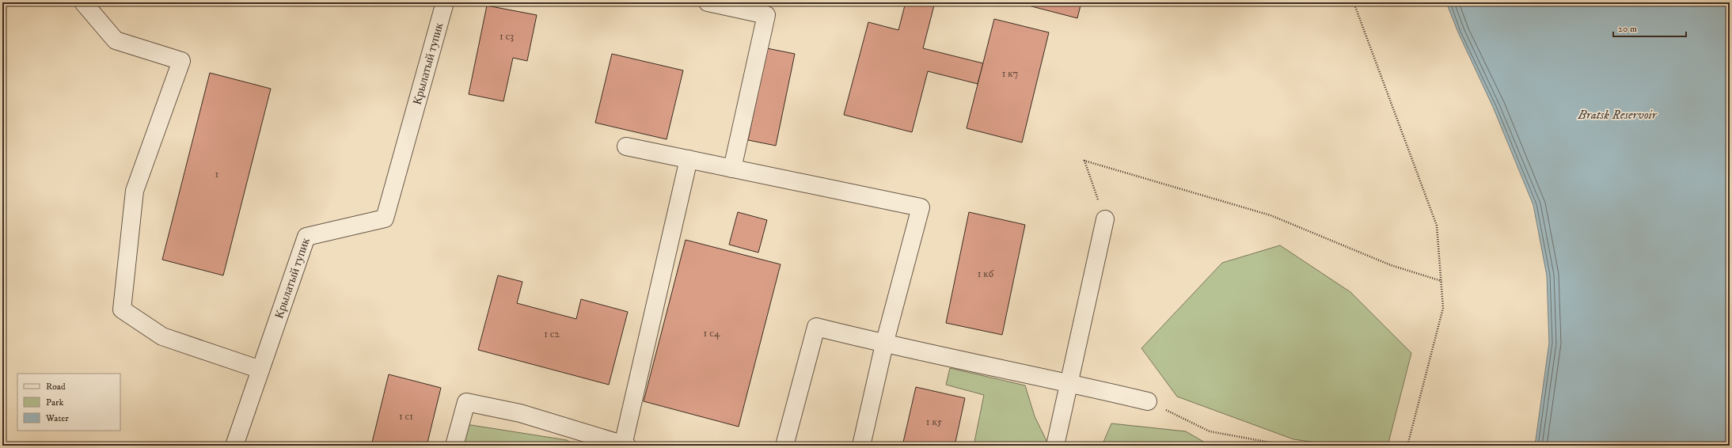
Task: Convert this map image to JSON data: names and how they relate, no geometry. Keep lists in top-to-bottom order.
{
  "streets": {
    "street": ["Крылатый тупик"]
  },
  "water": ["Bratsk Reservoir"],
  "house_numbers": [
    "1 с3",
    "1 к7",
    "1",
    "1 к6",
    "1 с4",
    "1 с2",
    "1 с1",
    "1 к5"
  ],
  "legend": ["Road", "Park", "Water"],
  "scale_bar": "20 m"
}
